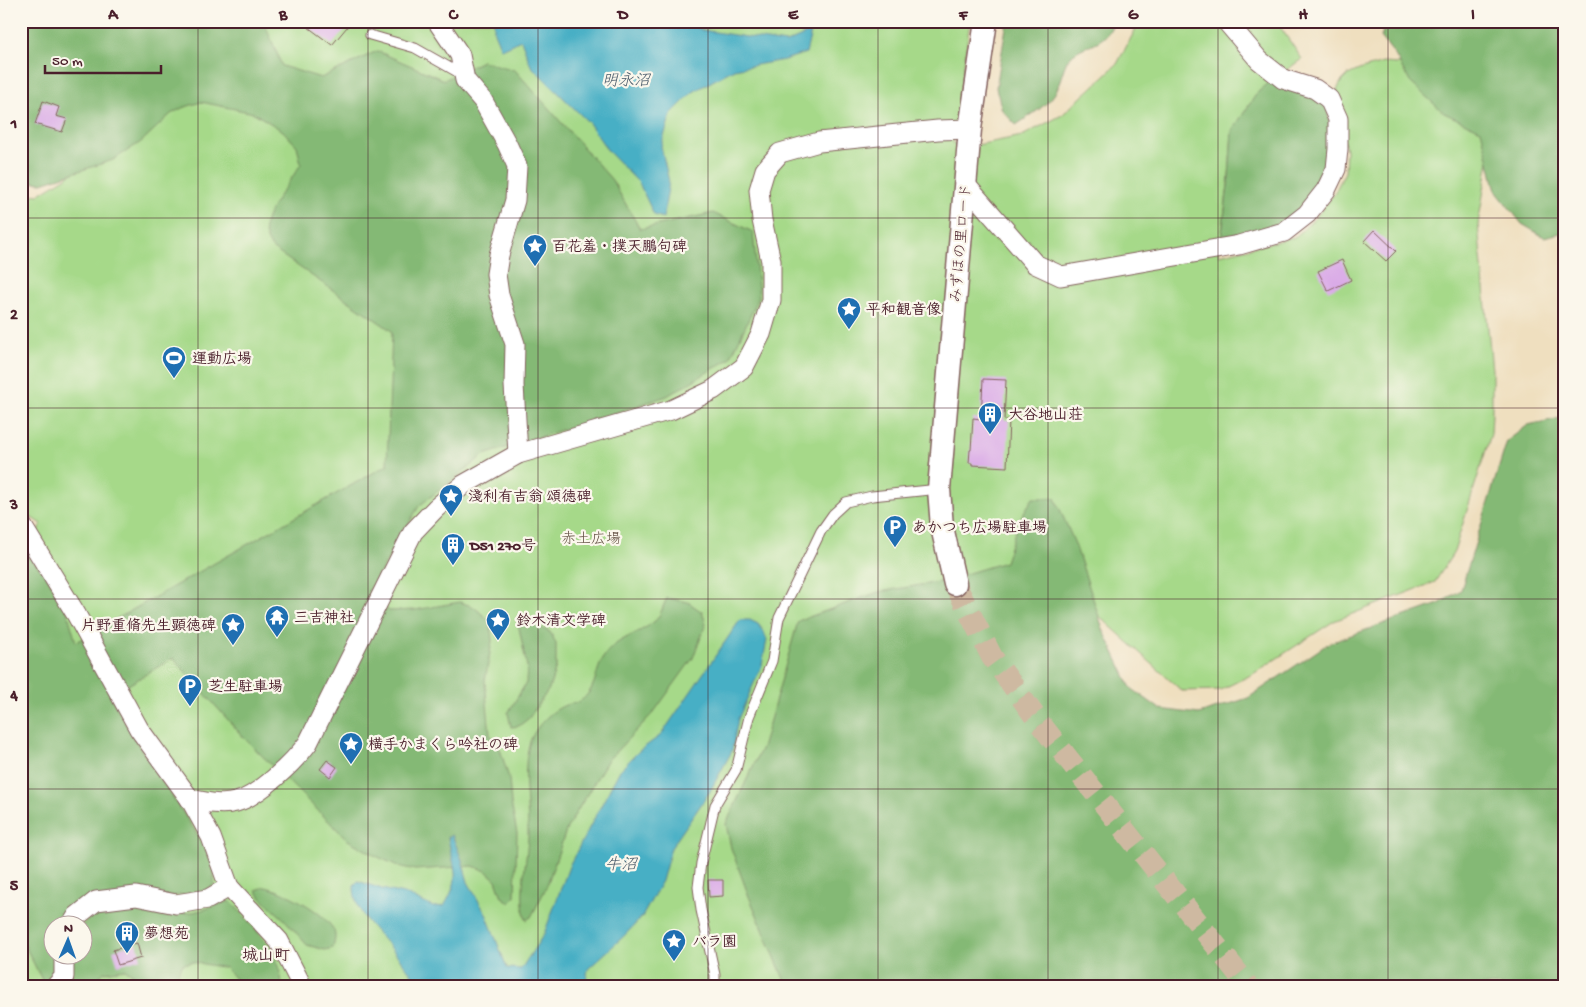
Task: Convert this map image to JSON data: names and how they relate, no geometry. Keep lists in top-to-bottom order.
{
  "streets": {
    "street": ["みずほの里ロード"]
  },
  "districts": ["城山町"],
  "water": ["明永沼", "牛沼"],
  "parks": ["赤土広場"],
  "places": {
    "place": [
      "百花羞・撲天鵬句碑",
      "平和観音像",
      "淺利有吉翁 頌徳碑",
      "鈴木清文学碑",
      "片野重脩先生顕徳碑",
      "横手かまくら吟社の碑",
      "バラ園"
    ],
    "sports": ["運動広場"],
    "building": ["大谷地山荘", "D51 270号", "夢想苑"],
    "parking": ["あかつち広場駐車場", "芝生駐車場"],
    "temple": ["三吉神社"]
  },
  "scale_bar": "50 m",
  "north": "top",
  "grid": {
    "columns": [
      "A",
      "B",
      "C",
      "D",
      "E",
      "F",
      "G",
      "H",
      "I"
    ],
    "rows": [
      "1",
      "2",
      "3",
      "4",
      "5"
    ]
  }
}
